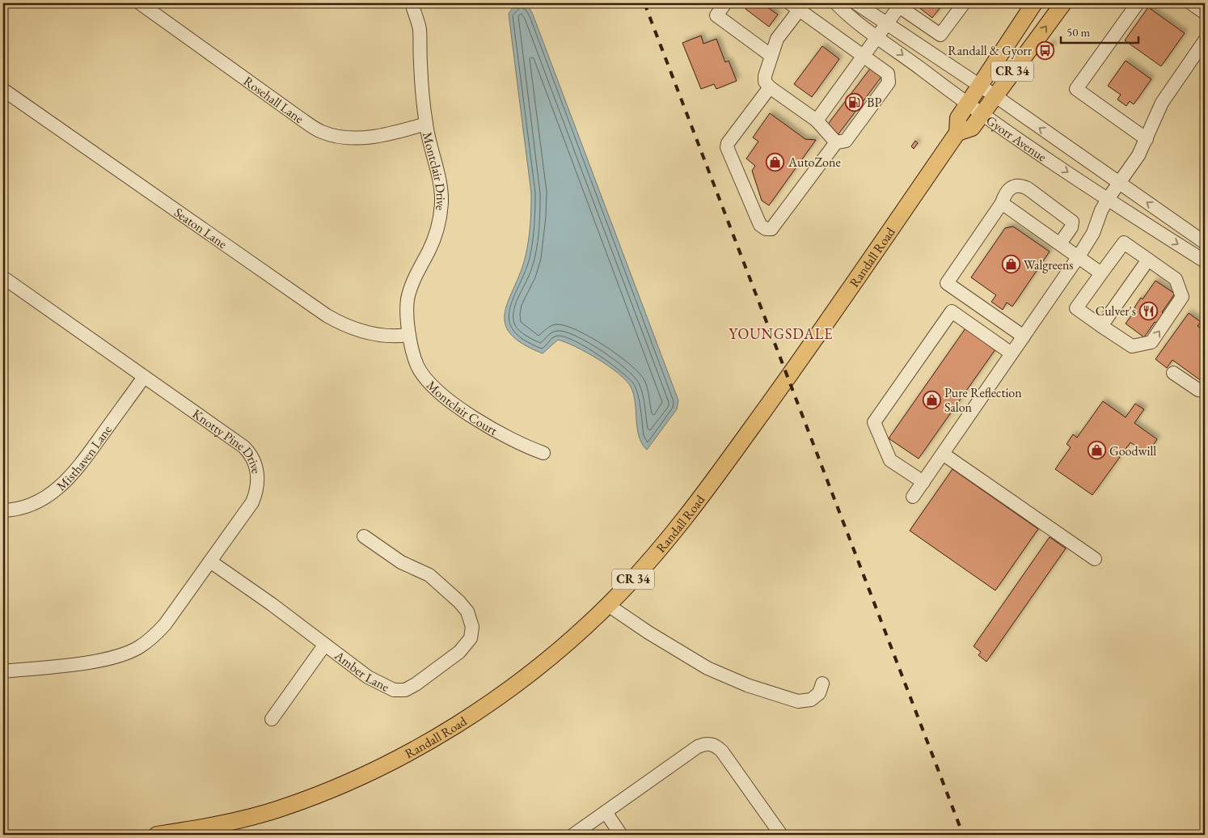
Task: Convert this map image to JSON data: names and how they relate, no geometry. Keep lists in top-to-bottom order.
{
  "streets": {
    "main road": ["CR 34", "Randall Road"],
    "street": [
      "Rosehall Lane",
      "Gyorr Avenue",
      "Montclair Drive",
      "Seaton Lane",
      "Montclair Court",
      "Knotty Pine Drive",
      "Misthaven Lane",
      "Amber Lane"
    ]
  },
  "crossings": [
    ["Rosehall Lane", "Montclair Drive"],
    ["Gyorr Avenue", "Randall Road"],
    ["Montclair Drive", "Seaton Lane"],
    ["Montclair Drive", "Montclair Court"],
    ["Seaton Lane", "Montclair Court"],
    ["Knotty Pine Drive", "Misthaven Lane"],
    ["Knotty Pine Drive", "Amber Lane"]
  ],
  "districts": ["YOUNGSDALE"],
  "places": {
    "bus stop": ["Randall & Gyorr"],
    "fuel station": ["BP"],
    "shop": [
      "AutoZone",
      "Walgreens",
      "Pure Reflection Salon",
      "Goodwill"
    ],
    "restaurant": ["Culver's"]
  },
  "scale_bar": "50 m"
}
